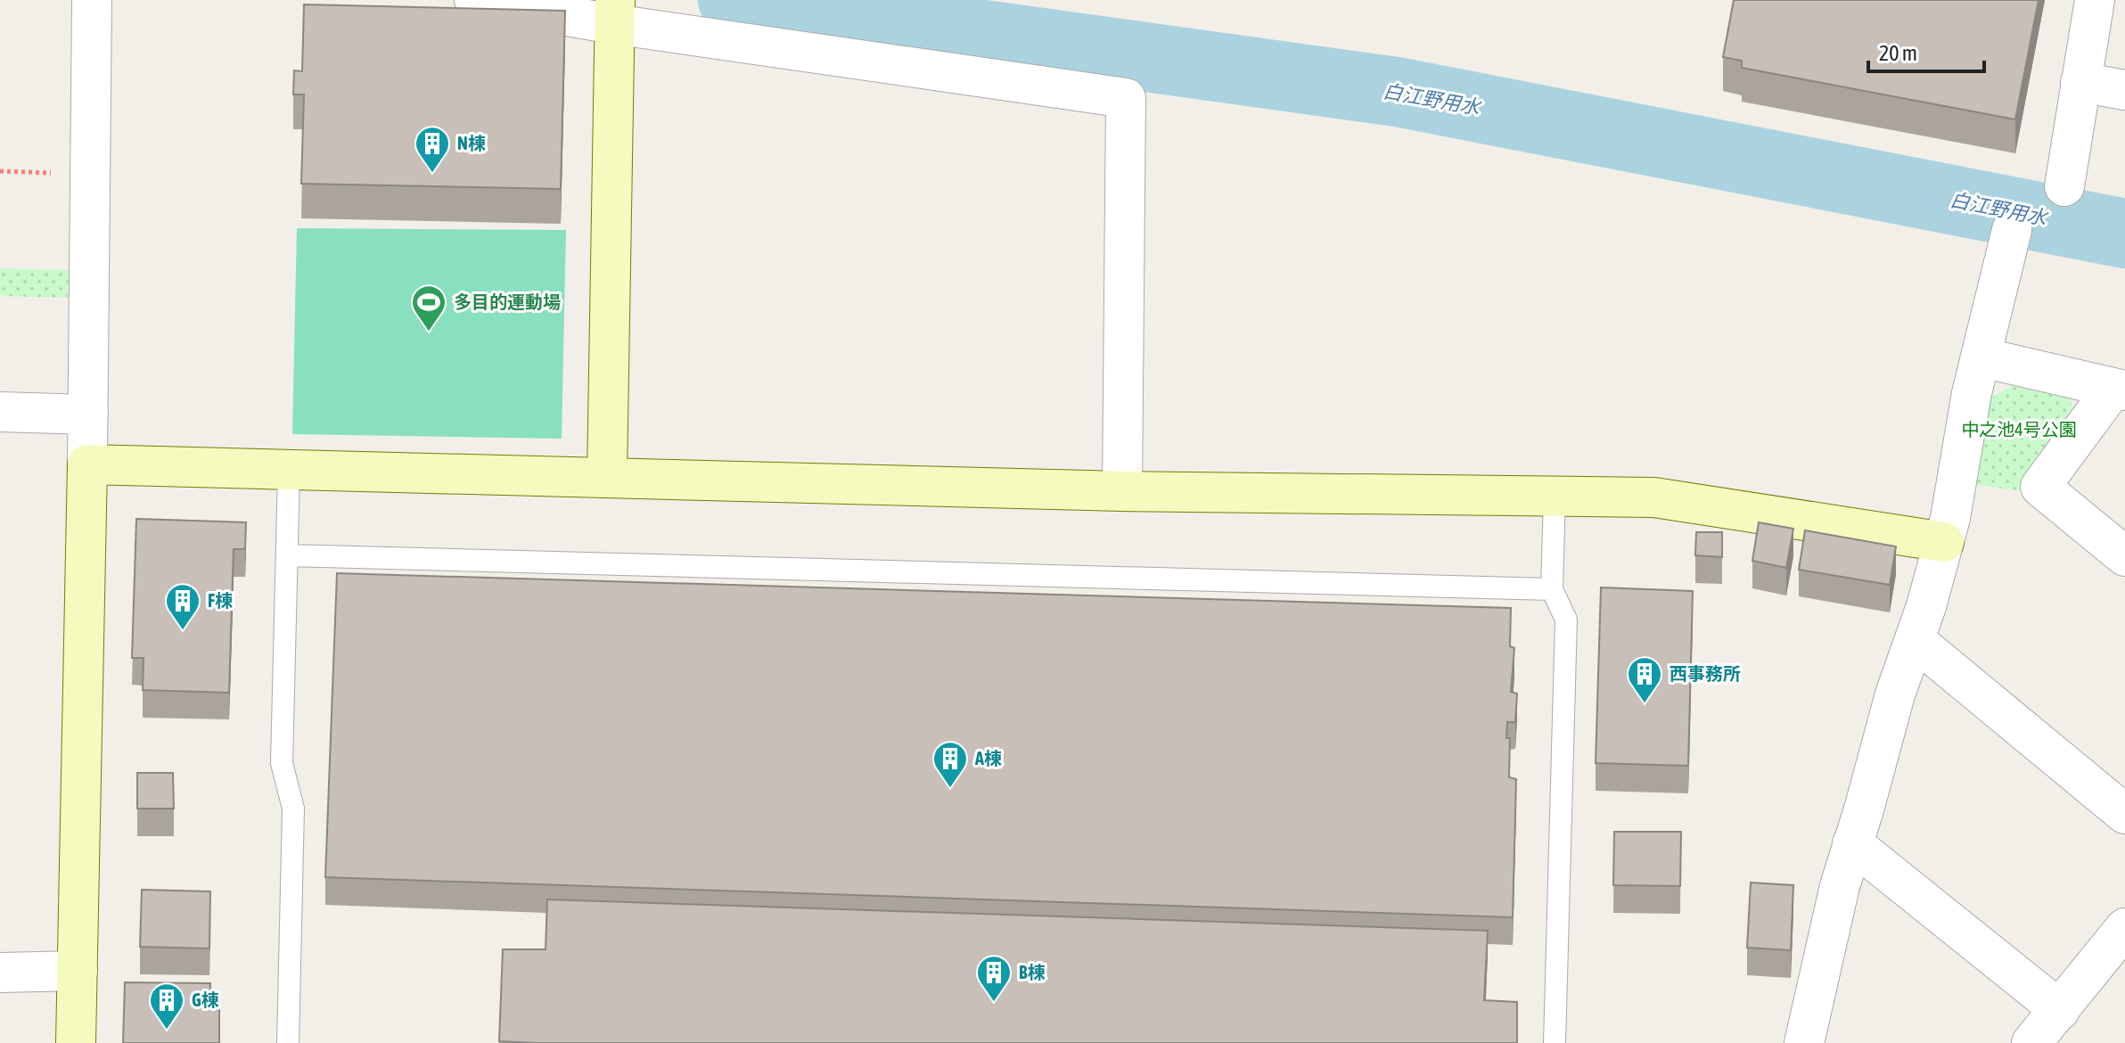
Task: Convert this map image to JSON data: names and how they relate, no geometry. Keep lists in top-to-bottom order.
{
  "water": ["白江野用水"],
  "parks": ["中之池4号公園"],
  "places": {
    "building": [
      "N棟",
      "F棟",
      "西事務所",
      "A棟",
      "B棟",
      "G棟"
    ],
    "sports": ["多目的運動場"]
  },
  "scale_bar": "20 m"
}
